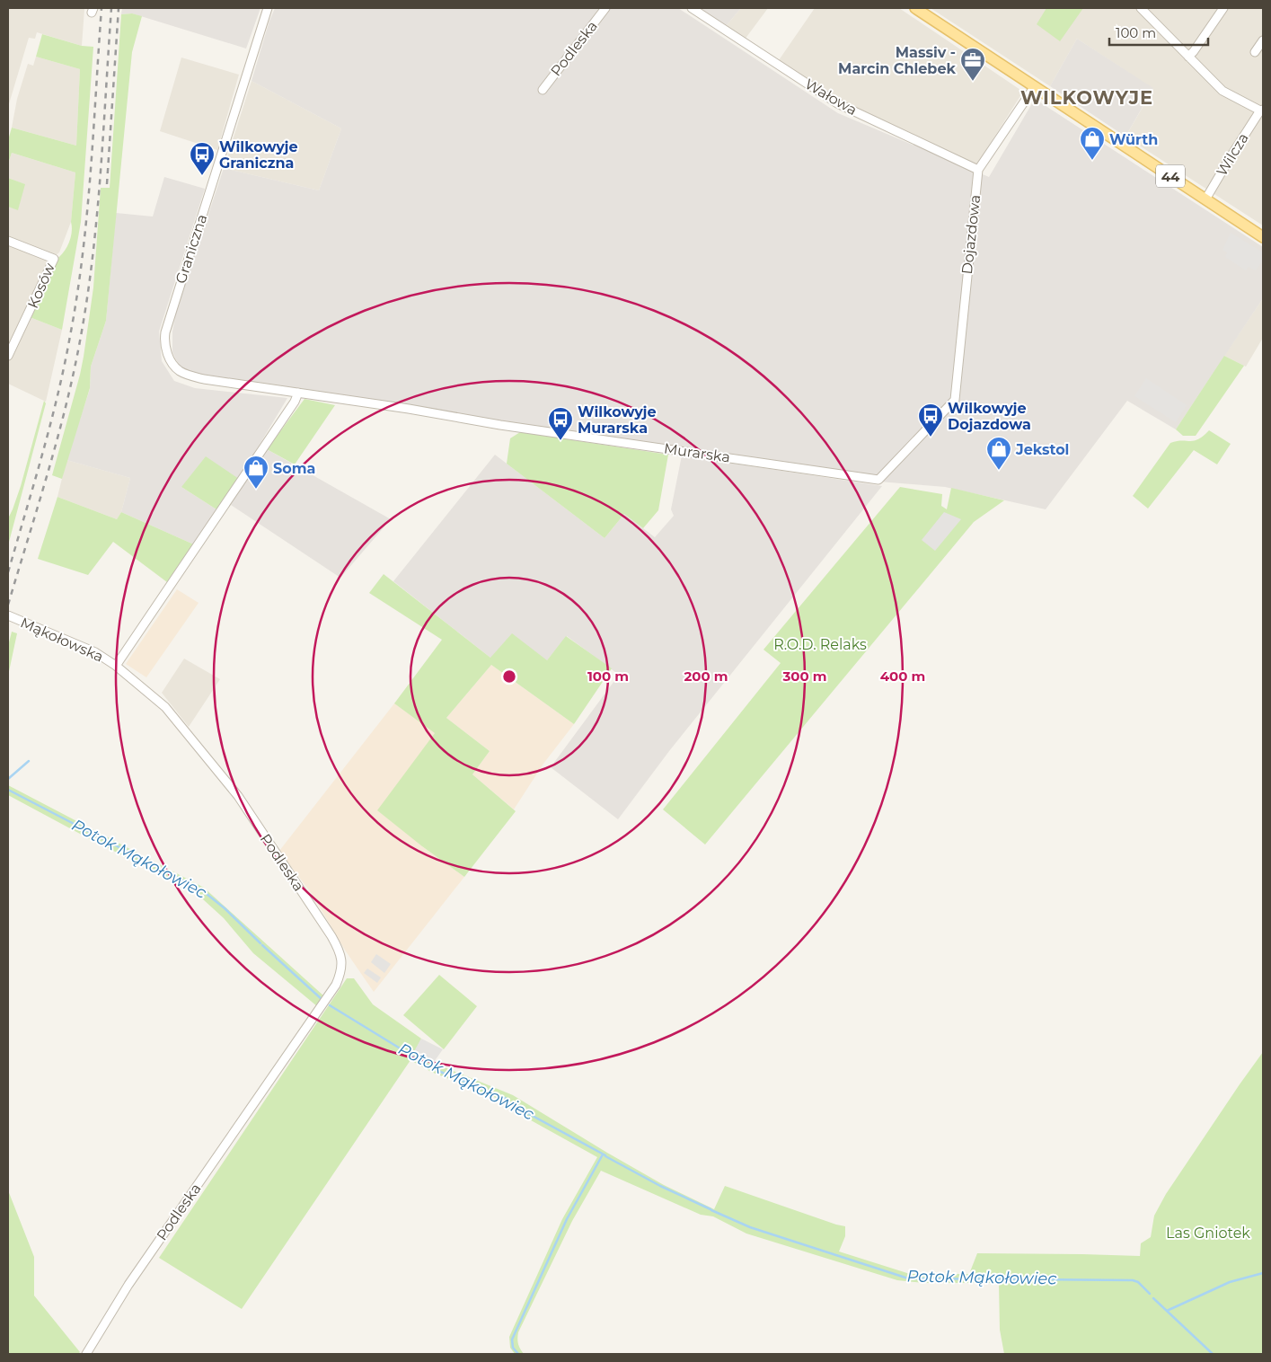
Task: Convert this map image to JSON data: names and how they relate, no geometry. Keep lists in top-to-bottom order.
{
  "streets": {
    "main road": ["44"],
    "street": [
      "Podleska",
      "Wałowa",
      "Wilcza",
      "Dojazdowa",
      "Graniczna",
      "Kosów",
      "Murarska",
      "Mąkołowska"
    ]
  },
  "crossings": [
    ["Podleska", "Mąkołowska"],
    ["Wałowa", "Dojazdowa"],
    ["Wilcza", "44"],
    ["44", "Dojazdowa"],
    ["Dojazdowa", "Murarska"],
    ["Graniczna", "Murarska"]
  ],
  "districts": ["WILKOWYJE"],
  "water": ["Potok Mąkołowiec"],
  "parks": ["R.O.D. Relaks", "Las Gniotek"],
  "places": {
    "office": ["Massiv - Marcin Chlebek"],
    "shop": ["Würth", "Jekstol", "Soma"],
    "bus stop": ["Wilkowyje Graniczna", "Wilkowyje Dojazdowa", "Wilkowyje Murarska"]
  },
  "scale_bar": "100 m",
  "rings": [
    "100 m",
    "200 m",
    "300 m",
    "400 m"
  ]
}
